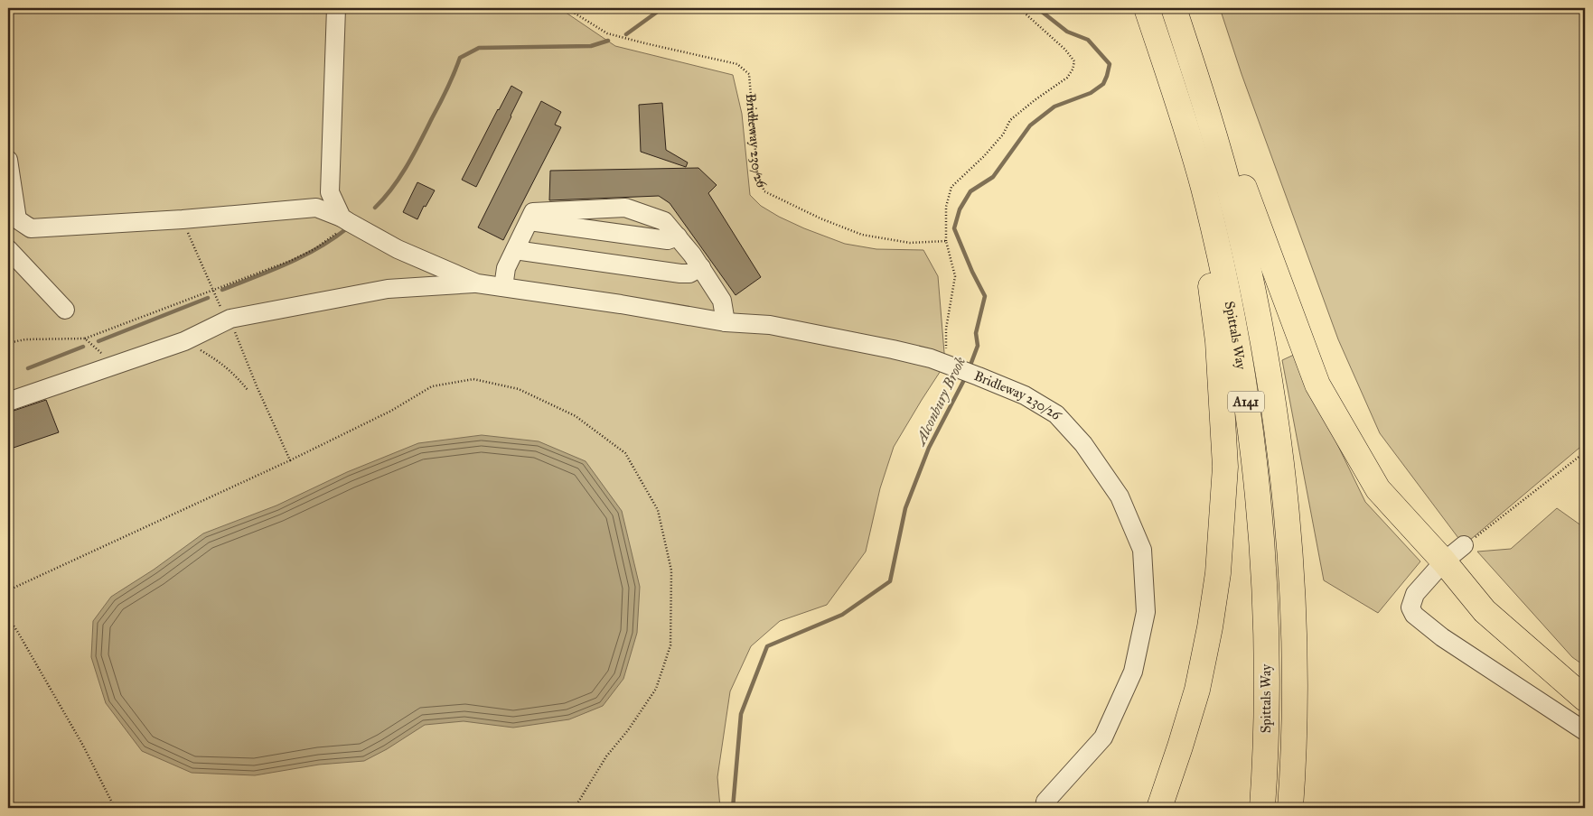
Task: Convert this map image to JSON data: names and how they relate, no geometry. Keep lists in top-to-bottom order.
{
  "streets": {
    "highway": ["Spittals Way", "A141"],
    "lane": ["Bridleway 230/26"]
  },
  "water": ["Alconbury Brook"]
}
